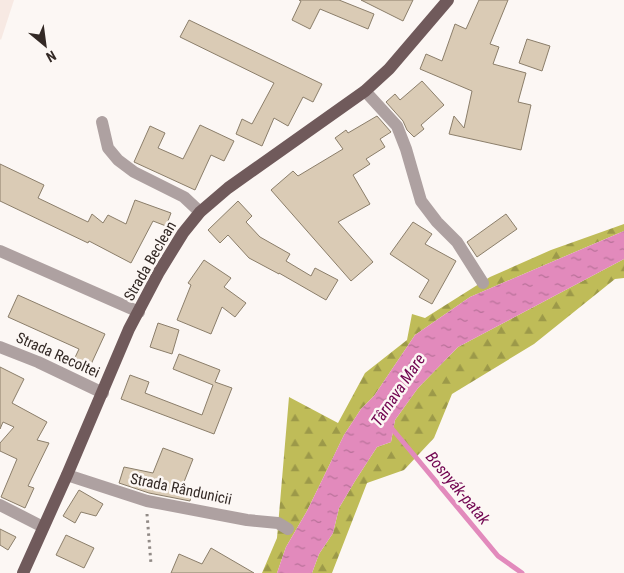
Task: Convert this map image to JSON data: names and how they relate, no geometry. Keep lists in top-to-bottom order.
{
  "streets": {
    "main road": ["Strada Beclean"],
    "street": ["Strada Recoltei", "Strada Rândunicii"]
  },
  "crossings": [
    ["Strada Beclean", "Strada Recoltei"],
    ["Strada Beclean", "Strada Rândunicii"]
  ],
  "water": ["Târnava Mare", "Bosnyák-patak"],
  "north": "bottom right"
}
